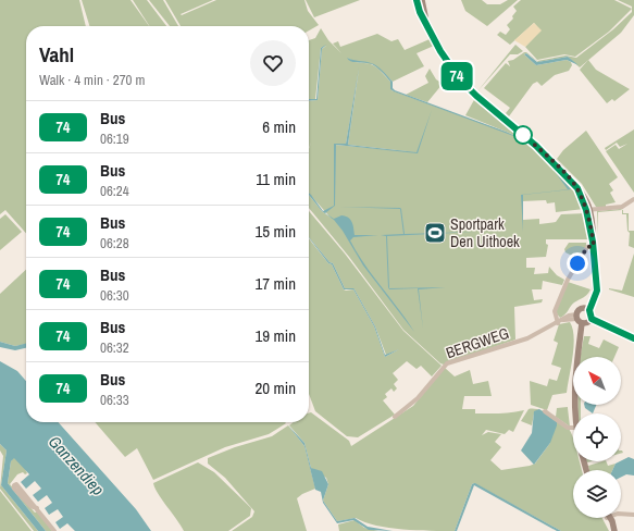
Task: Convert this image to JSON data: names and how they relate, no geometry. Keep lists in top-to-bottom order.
{
  "streets": {
    "street": ["BERGWEG"]
  },
  "water": ["Ganzendiep"],
  "places": {
    "sports": ["Sportpark Den Uithoek"]
  },
  "lines": ["bus line 74"],
  "north": "top left",
  "page": {
    "on_map": "74",
    "heading": ["Vahl", "Walk · 4 min · 270 m"],
    "list": [
      {
        "mark": "74",
        "name": "Bus",
        "note": "06:19",
        "value": "6 min"
      },
      {
        "mark": "74",
        "name": "Bus",
        "note": "06:24",
        "value": "11 min"
      },
      {
        "mark": "74",
        "name": "Bus",
        "note": "06:28",
        "value": "15 min"
      },
      {
        "mark": "74",
        "name": "Bus",
        "note": "06:30",
        "value": "17 min"
      },
      {
        "mark": "74",
        "name": "Bus",
        "note": "06:32",
        "value": "19 min"
      },
      {
        "mark": "74",
        "name": "Bus",
        "note": "06:33",
        "value": "20 min"
      }
    ]
  }
}
